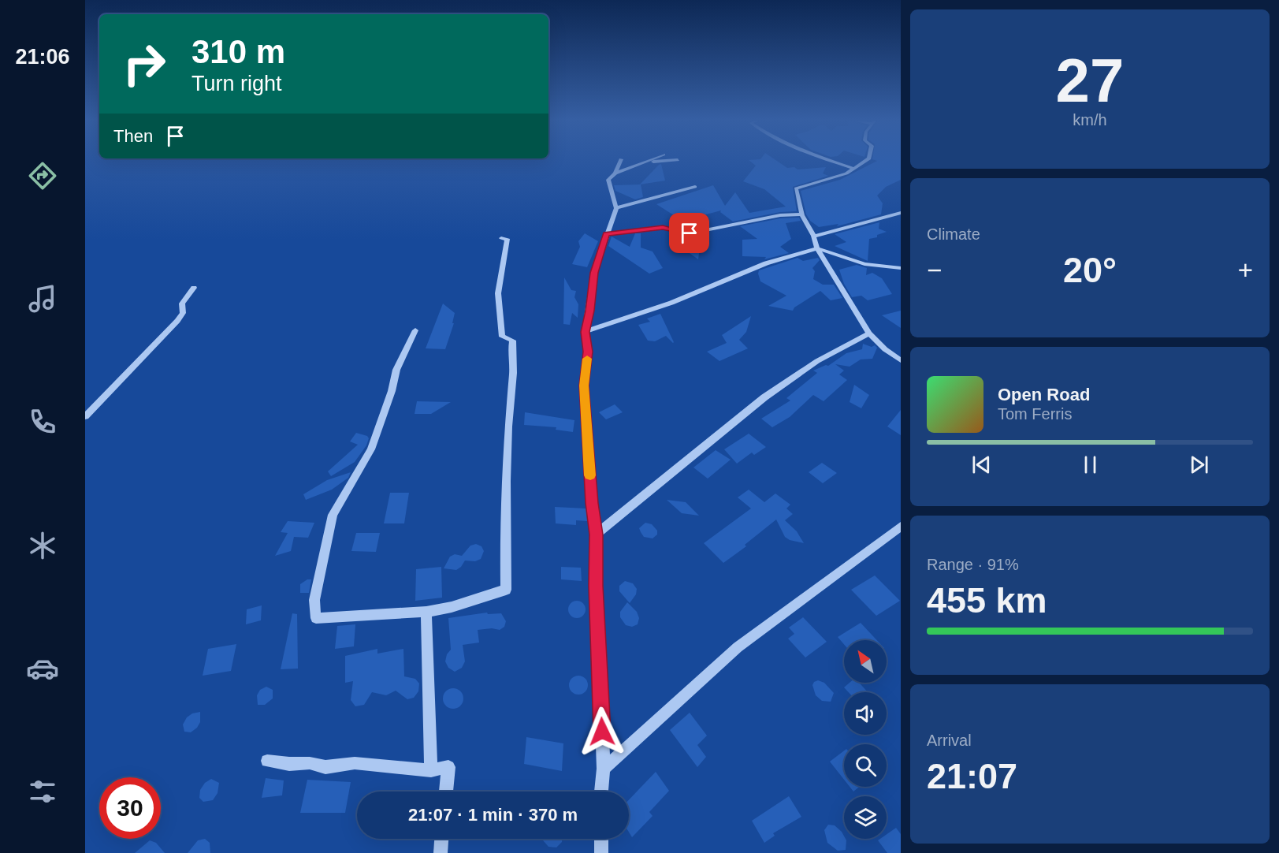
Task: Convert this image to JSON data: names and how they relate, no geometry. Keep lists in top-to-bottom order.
{
  "north": "top left",
  "page": {
    "tabs": "21:06",
    "tile": [
      ["27", "km/h"],
      "Climate",
      ["Range · 91%", "455 km"],
      ["Arrival", "21:07"]
    ],
    "turn": ["310 m", "Turn right"],
    "then": "Then",
    "heat": ["−", "20°", "+"],
    "song": ["Open Road", "Tom Ferris"],
    "limit": "30",
    "trip": "21:07 · 1 min · 370 m"
  }
}
